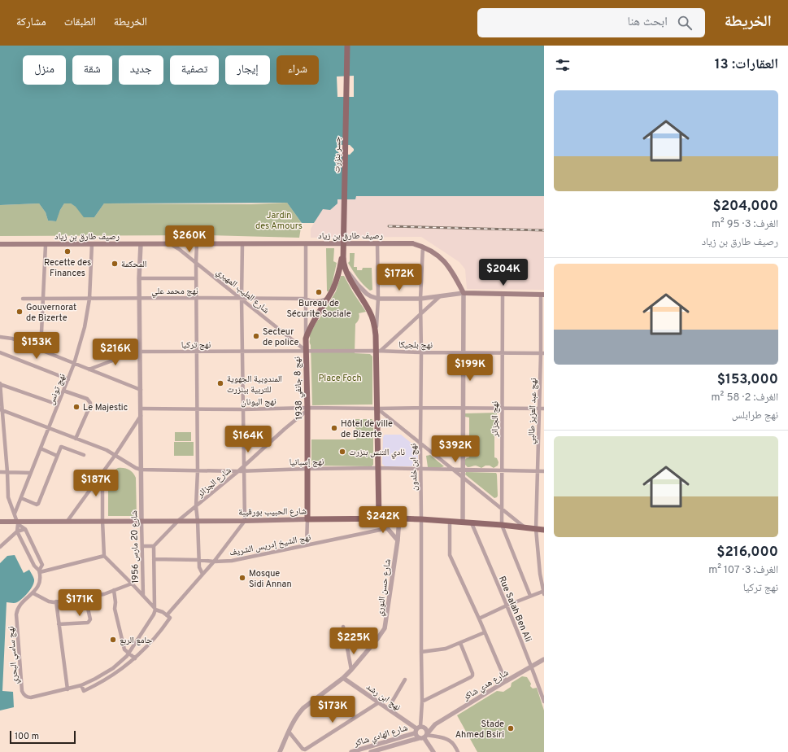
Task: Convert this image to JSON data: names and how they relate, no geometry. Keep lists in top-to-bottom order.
{
  "streets": {
    "main road": [
      "جسر بنزرت",
      "رصيف طارق بن زياد",
      "نهج 8 جانفي 1938",
      "شارع الحبيب بورقيبة"
    ],
    "street": [
      "نهج محمد علي",
      "شارع الطيب المهيري",
      "نهج تركيا",
      "نهج بلجيكا",
      "نهج تونس",
      "نهج اليونان",
      "نهج عبد العزيز طالبي",
      "نهج الجزائر",
      "نهج إسبانيا",
      "نهج ابن خلدون",
      "شارع الجزائر",
      "نهج الشيخ إدريس الشريف",
      "شارع 20 مارس 1956",
      "شارع حسن النوري",
      "Rue Salah Ben Ali",
      "نهج ساسي البحري",
      "شارع هدي شاكر",
      "نهج ابن رشد",
      "شارع الهادي شاكر"
    ]
  },
  "crossings": [
    ["جسر بنزرت", "نهج 8 جانفي 1938"],
    ["رصيف طارق بن زياد", "شارع الطيب المهيري"],
    ["رصيف طارق بن زياد", "نهج تونس"],
    ["رصيف طارق بن زياد", "نهج ابن خلدون"],
    ["رصيف طارق بن زياد", "شارع 20 مارس 1956"],
    ["نهج محمد علي", "شارع الطيب المهيري"],
    ["نهج محمد علي", "نهج 8 جانفي 1938"],
    ["نهج محمد علي", "نهج تونس"],
    ["نهج محمد علي", "شارع 20 مارس 1956"],
    ["شارع الطيب المهيري", "نهج تركيا"],
    ["شارع الطيب المهيري", "نهج بلجيكا"],
    ["شارع الطيب المهيري", "نهج 8 جانفي 1938"],
    ["نهج تركيا", "نهج بلجيكا"],
    ["نهج تركيا", "نهج 8 جانفي 1938"],
    ["نهج تركيا", "شارع 20 مارس 1956"],
    ["نهج بلجيكا", "نهج 8 جانفي 1938"],
    ["نهج بلجيكا", "نهج عبد العزيز طالبي"],
    ["نهج بلجيكا", "نهج الجزائر"],
    ["نهج بلجيكا", "نهج ابن خلدون"],
    ["نهج 8 جانفي 1938", "نهج اليونان"],
    ["نهج 8 جانفي 1938", "نهج إسبانيا"],
    ["نهج 8 جانفي 1938", "شارع الجزائر"],
    ["نهج 8 جانفي 1938", "شارع الحبيب بورقيبة"],
    ["نهج اليونان", "نهج عبد العزيز طالبي"],
    ["نهج اليونان", "نهج الجزائر"],
    ["نهج اليونان", "نهج ابن خلدون"],
    ["نهج اليونان", "شارع الجزائر"],
    ["نهج اليونان", "شارع 20 مارس 1956"],
    ["نهج عبد العزيز طالبي", "شارع الحبيب بورقيبة"],
    ["نهج الجزائر", "شارع الحبيب بورقيبة"],
    ["نهج إسبانيا", "نهج ابن خلدون"],
    ["نهج إسبانيا", "شارع الجزائر"],
    ["نهج إسبانيا", "شارع 20 مارس 1956"],
    ["نهج ابن خلدون", "شارع الحبيب بورقيبة"],
    ["نهج ابن خلدون", "نهج ابن رشد"],
    ["نهج ابن خلدون", "شارع الهادي شاكر"],
    ["شارع الجزائر", "شارع الحبيب بورقيبة"],
    ["شارع الحبيب بورقيبة", "شارع 20 مارس 1956"],
    ["شارع الحبيب بورقيبة", "شارع حسن النوري"],
    ["شارع الحبيب بورقيبة", "Rue Salah Ben Ali"],
    ["شارع حسن النوري", "نهج ابن رشد"],
    ["Rue Salah Ben Ali", "شارع هدي شاكر"],
    ["شارع هدي شاكر", "شارع الهادي شاكر"],
    ["نهج ابن رشد", "شارع الهادي شاكر"]
  ],
  "parks": ["Jardin des Amours", "Place Foch"],
  "places": [
    "Recette des Finances",
    "المحكمة",
    "Bureau de Sécurite Sociale",
    "Gouvernorat de Bizerte",
    "Secteur de police",
    "المندوبية الجهوية للتربية ببنزرت",
    "Le Majestic",
    "Hôtel de ville de Bizerte",
    "نادي التنس بنزرت",
    "Mosque Sidi Annan",
    "جامع الربع",
    "Stade Ahmed Bsiri"
  ],
  "scale_bar": "100 m",
  "page": {
    "header": "الخريطة",
    "search": "ابحث هنا",
    "nav": ["الخريطة", "الطبقات", "مشاركة"],
    "heading": "العقارات: 13",
    "chip": [
      "شراء",
      "إيجار",
      "تصفية",
      "جديد",
      "شقة",
      "منزل"
    ],
    "list": [
      {
        "name": "$204,000",
        "note": "الغرف: 3 · 95 m² · رصيف طارق بن زياد"
      },
      {
        "name": "$153,000",
        "note": "الغرف: 2 · 58 m² · نهج طرابلس"
      },
      {
        "name": "$216,000",
        "note": "الغرف: 3 · 107 m² · نهج تركيا"
      }
    ],
    "price": [
      "$260K",
      "$204K",
      "$172K",
      "$153K",
      "$216K",
      "$199K",
      "$164K",
      "$392K",
      "$187K",
      "$242K",
      "$171K",
      "$225K",
      "$173K"
    ],
    "scale": "100 m"
  }
}
